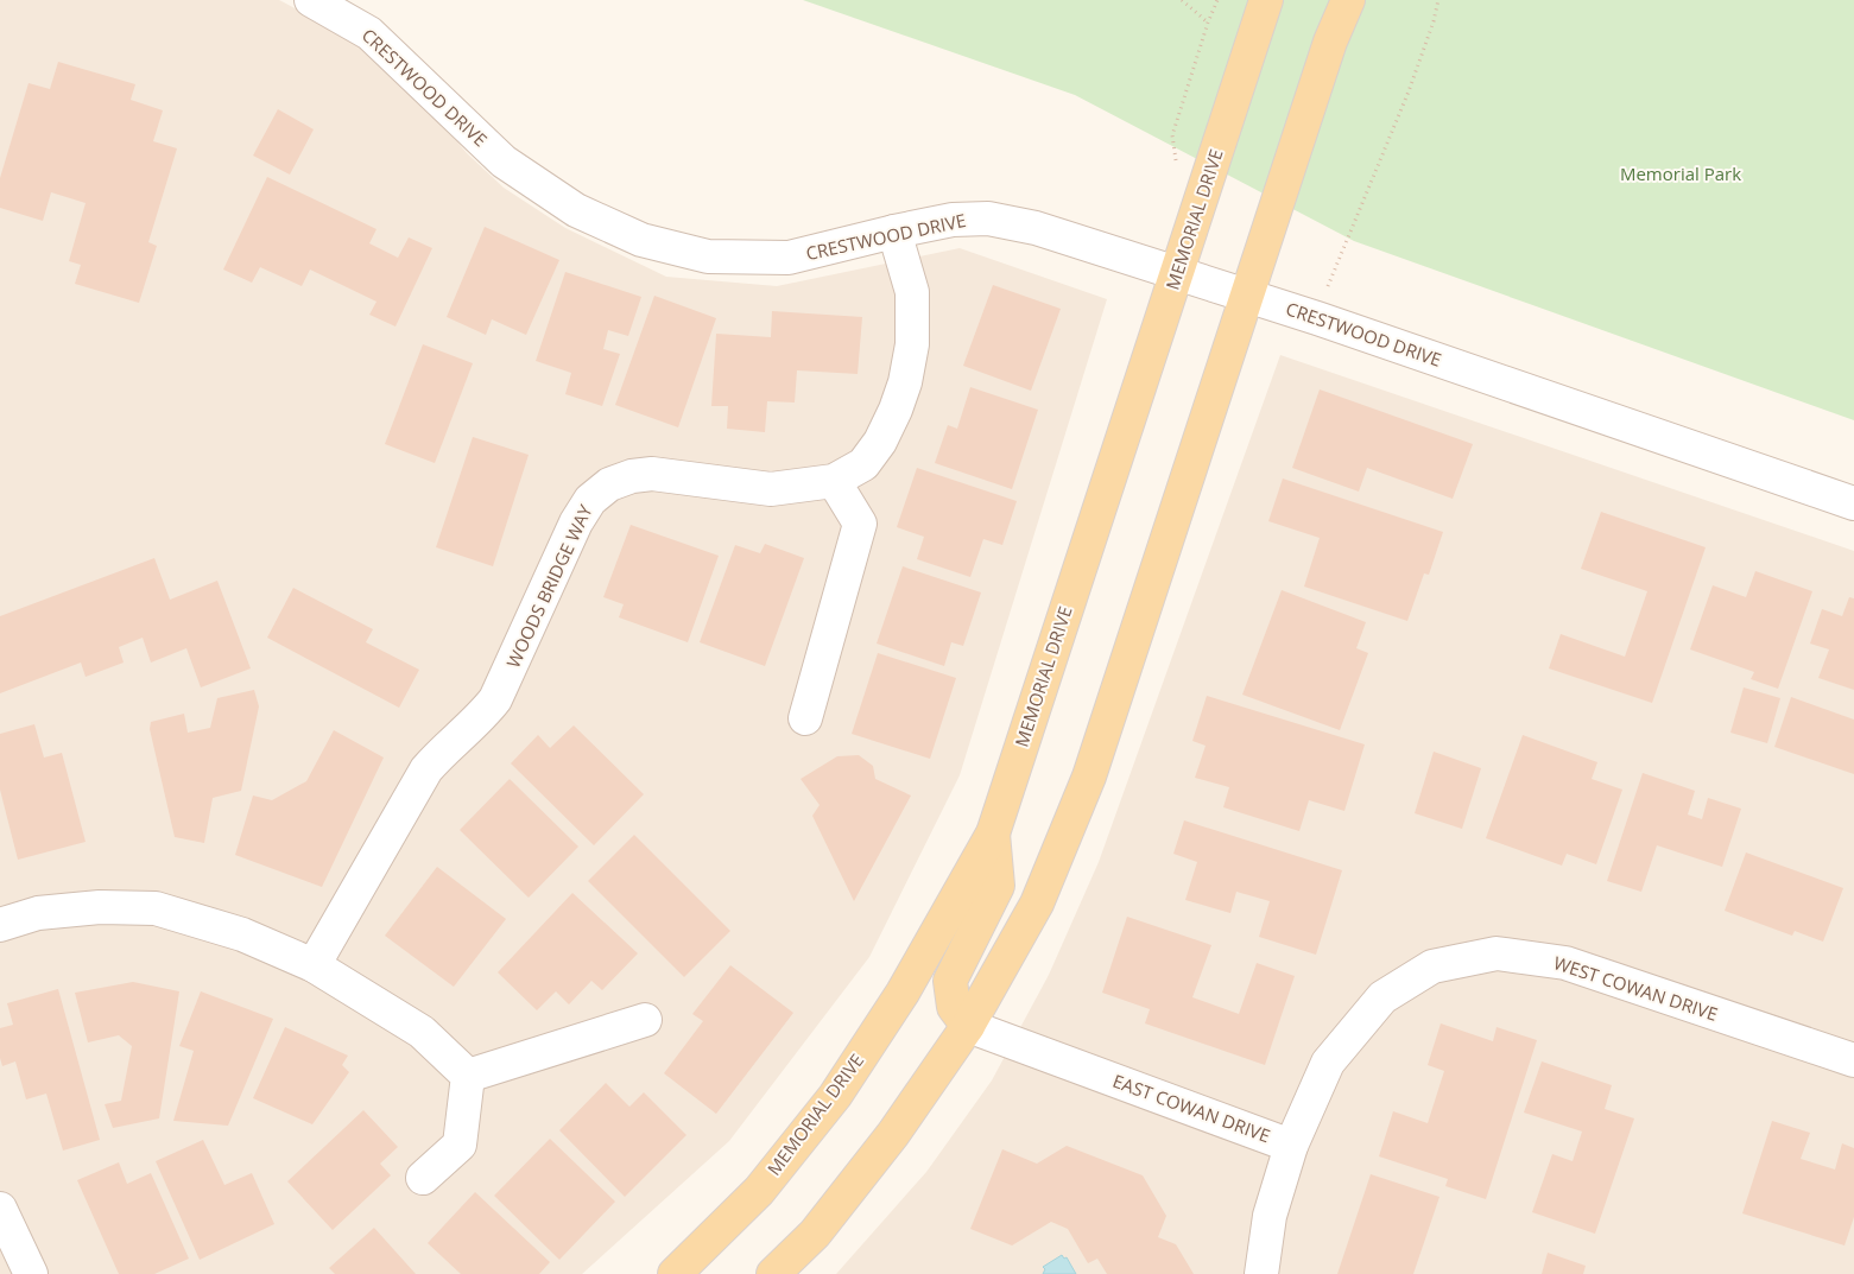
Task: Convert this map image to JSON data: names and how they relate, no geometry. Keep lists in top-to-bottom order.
{
  "streets": {
    "main road": ["MEMORIAL DRIVE"],
    "street": [
      "CRESTWOOD DRIVE",
      "WOODS BRIDGE WAY",
      "WEST COWAN DRIVE",
      "EAST COWAN DRIVE"
    ]
  },
  "crossings": [
    ["CRESTWOOD DRIVE", "MEMORIAL DRIVE"],
    ["CRESTWOOD DRIVE", "WOODS BRIDGE WAY"],
    ["WEST COWAN DRIVE", "EAST COWAN DRIVE"]
  ],
  "parks": ["Memorial Park"]
}
